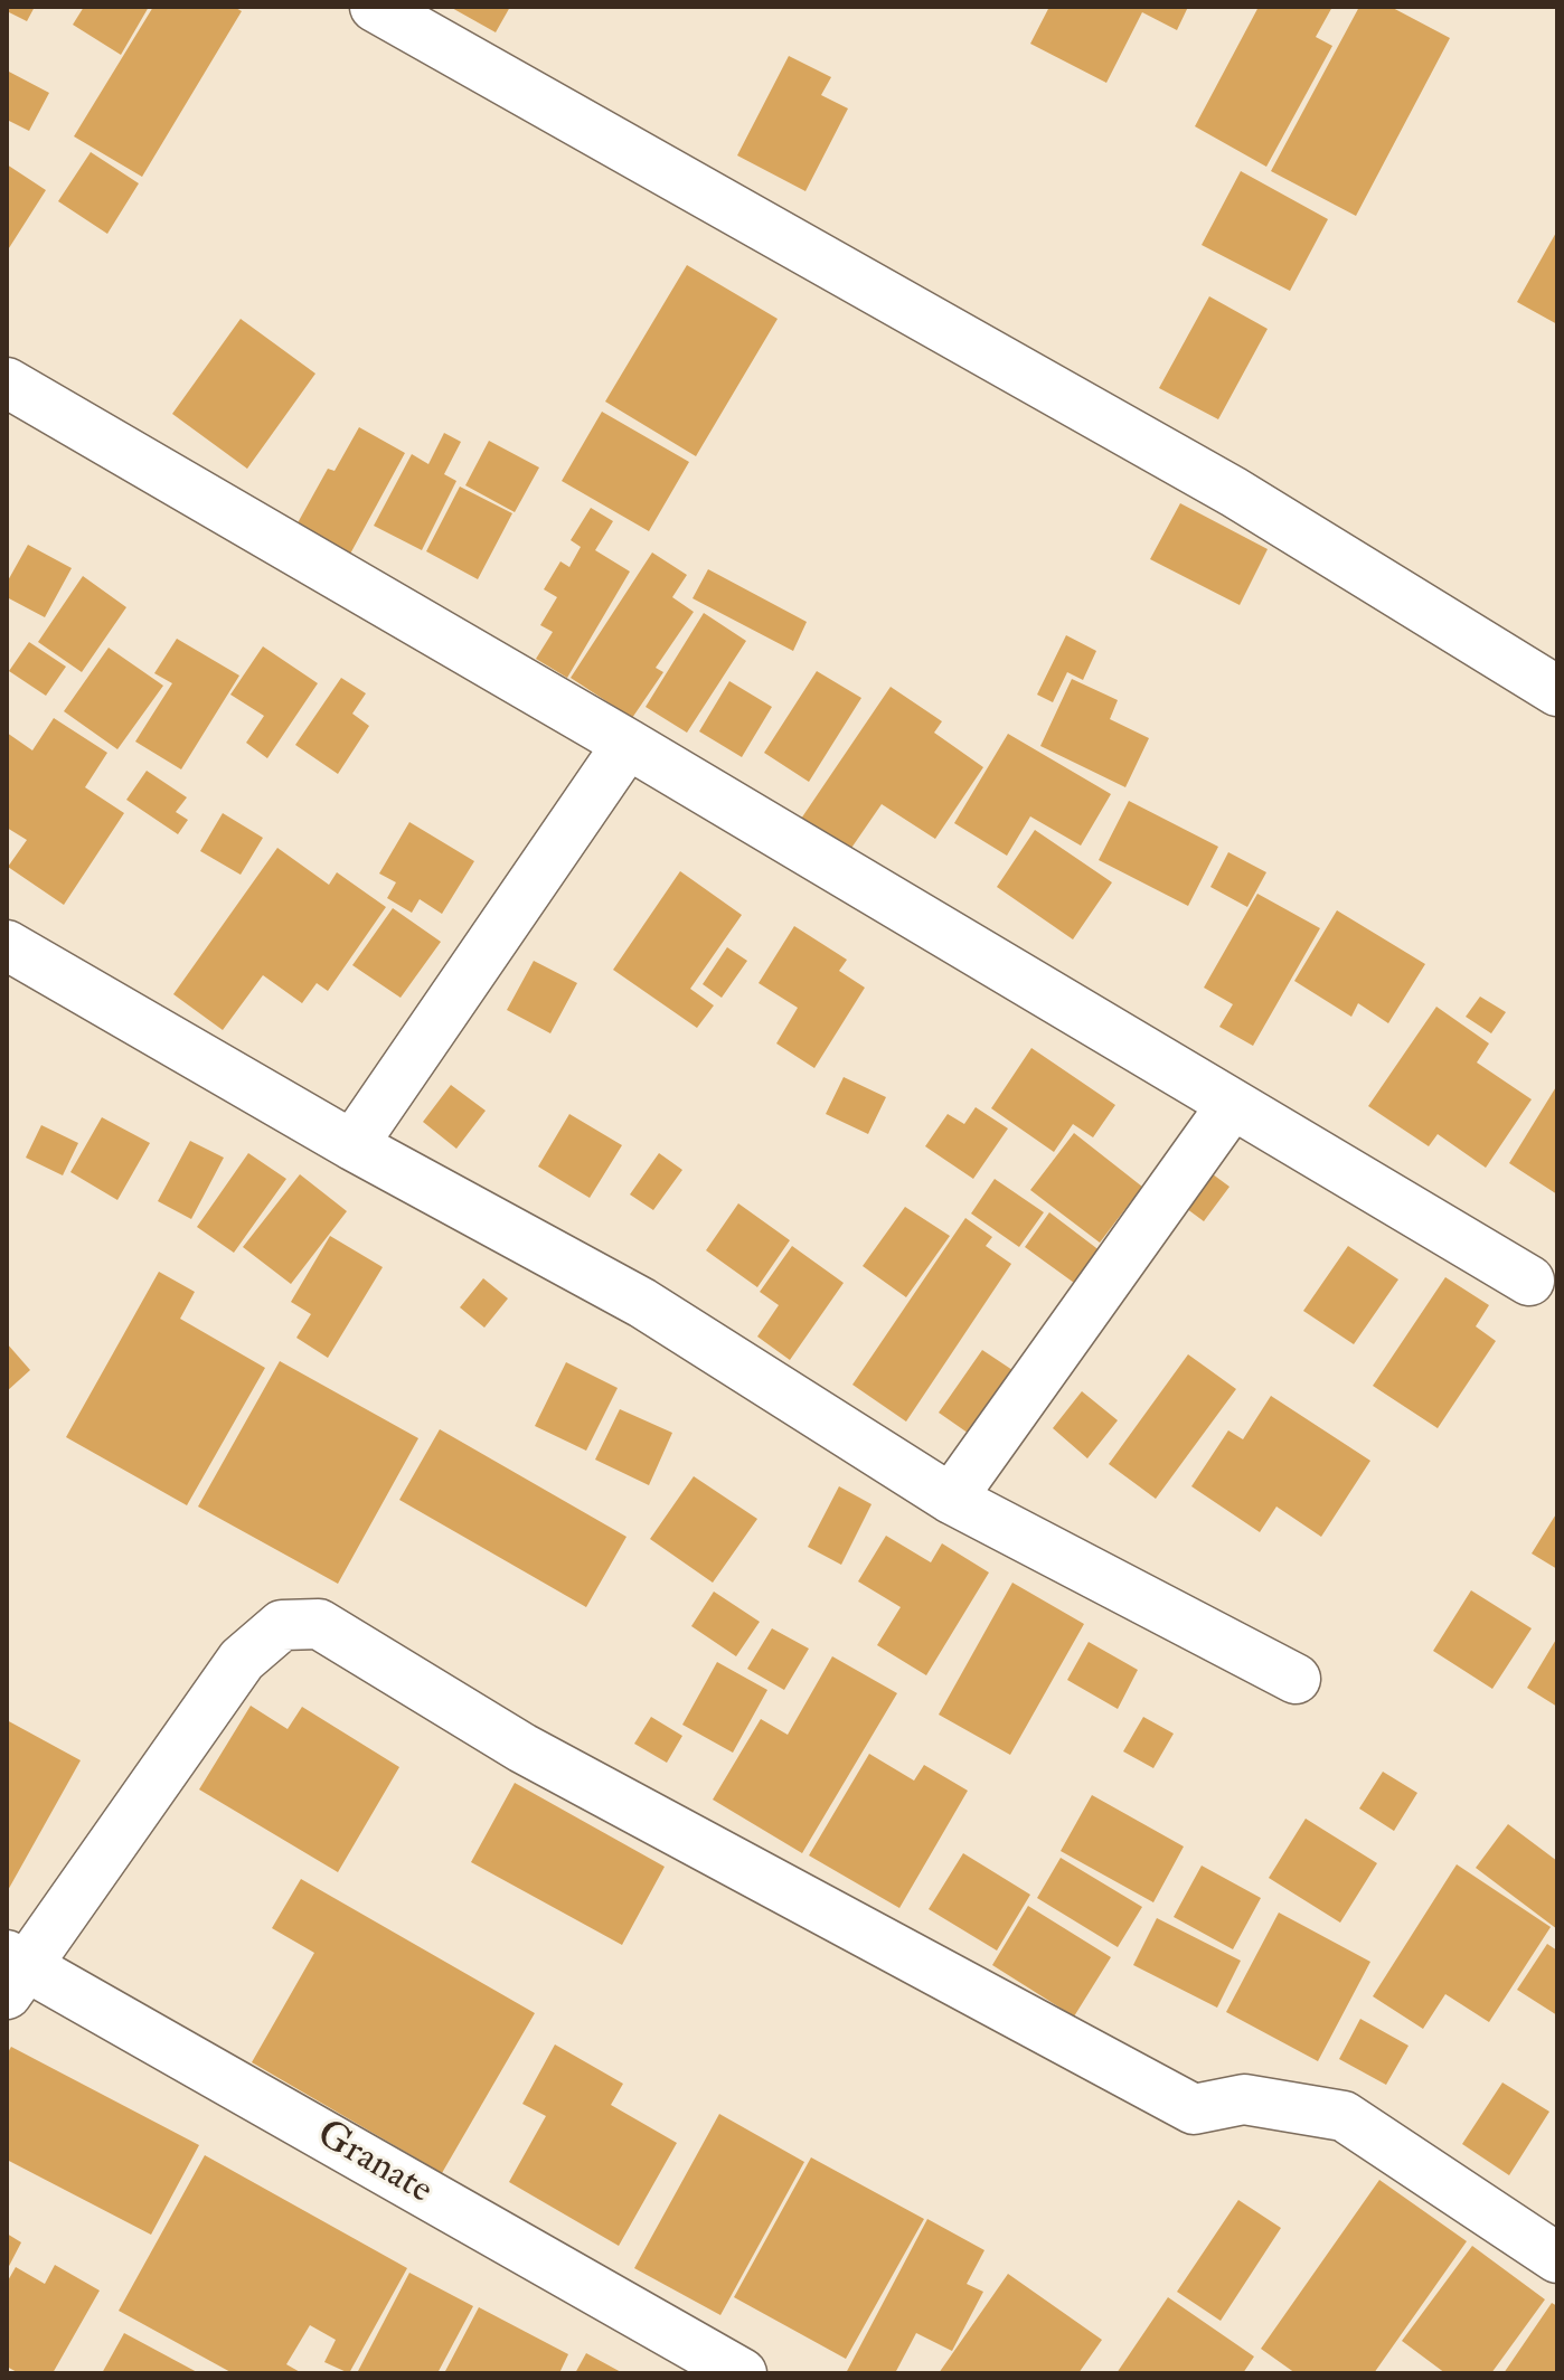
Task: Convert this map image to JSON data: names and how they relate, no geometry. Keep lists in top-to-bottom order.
{
  "streets": {
    "street": ["Granate"]
  }
}
